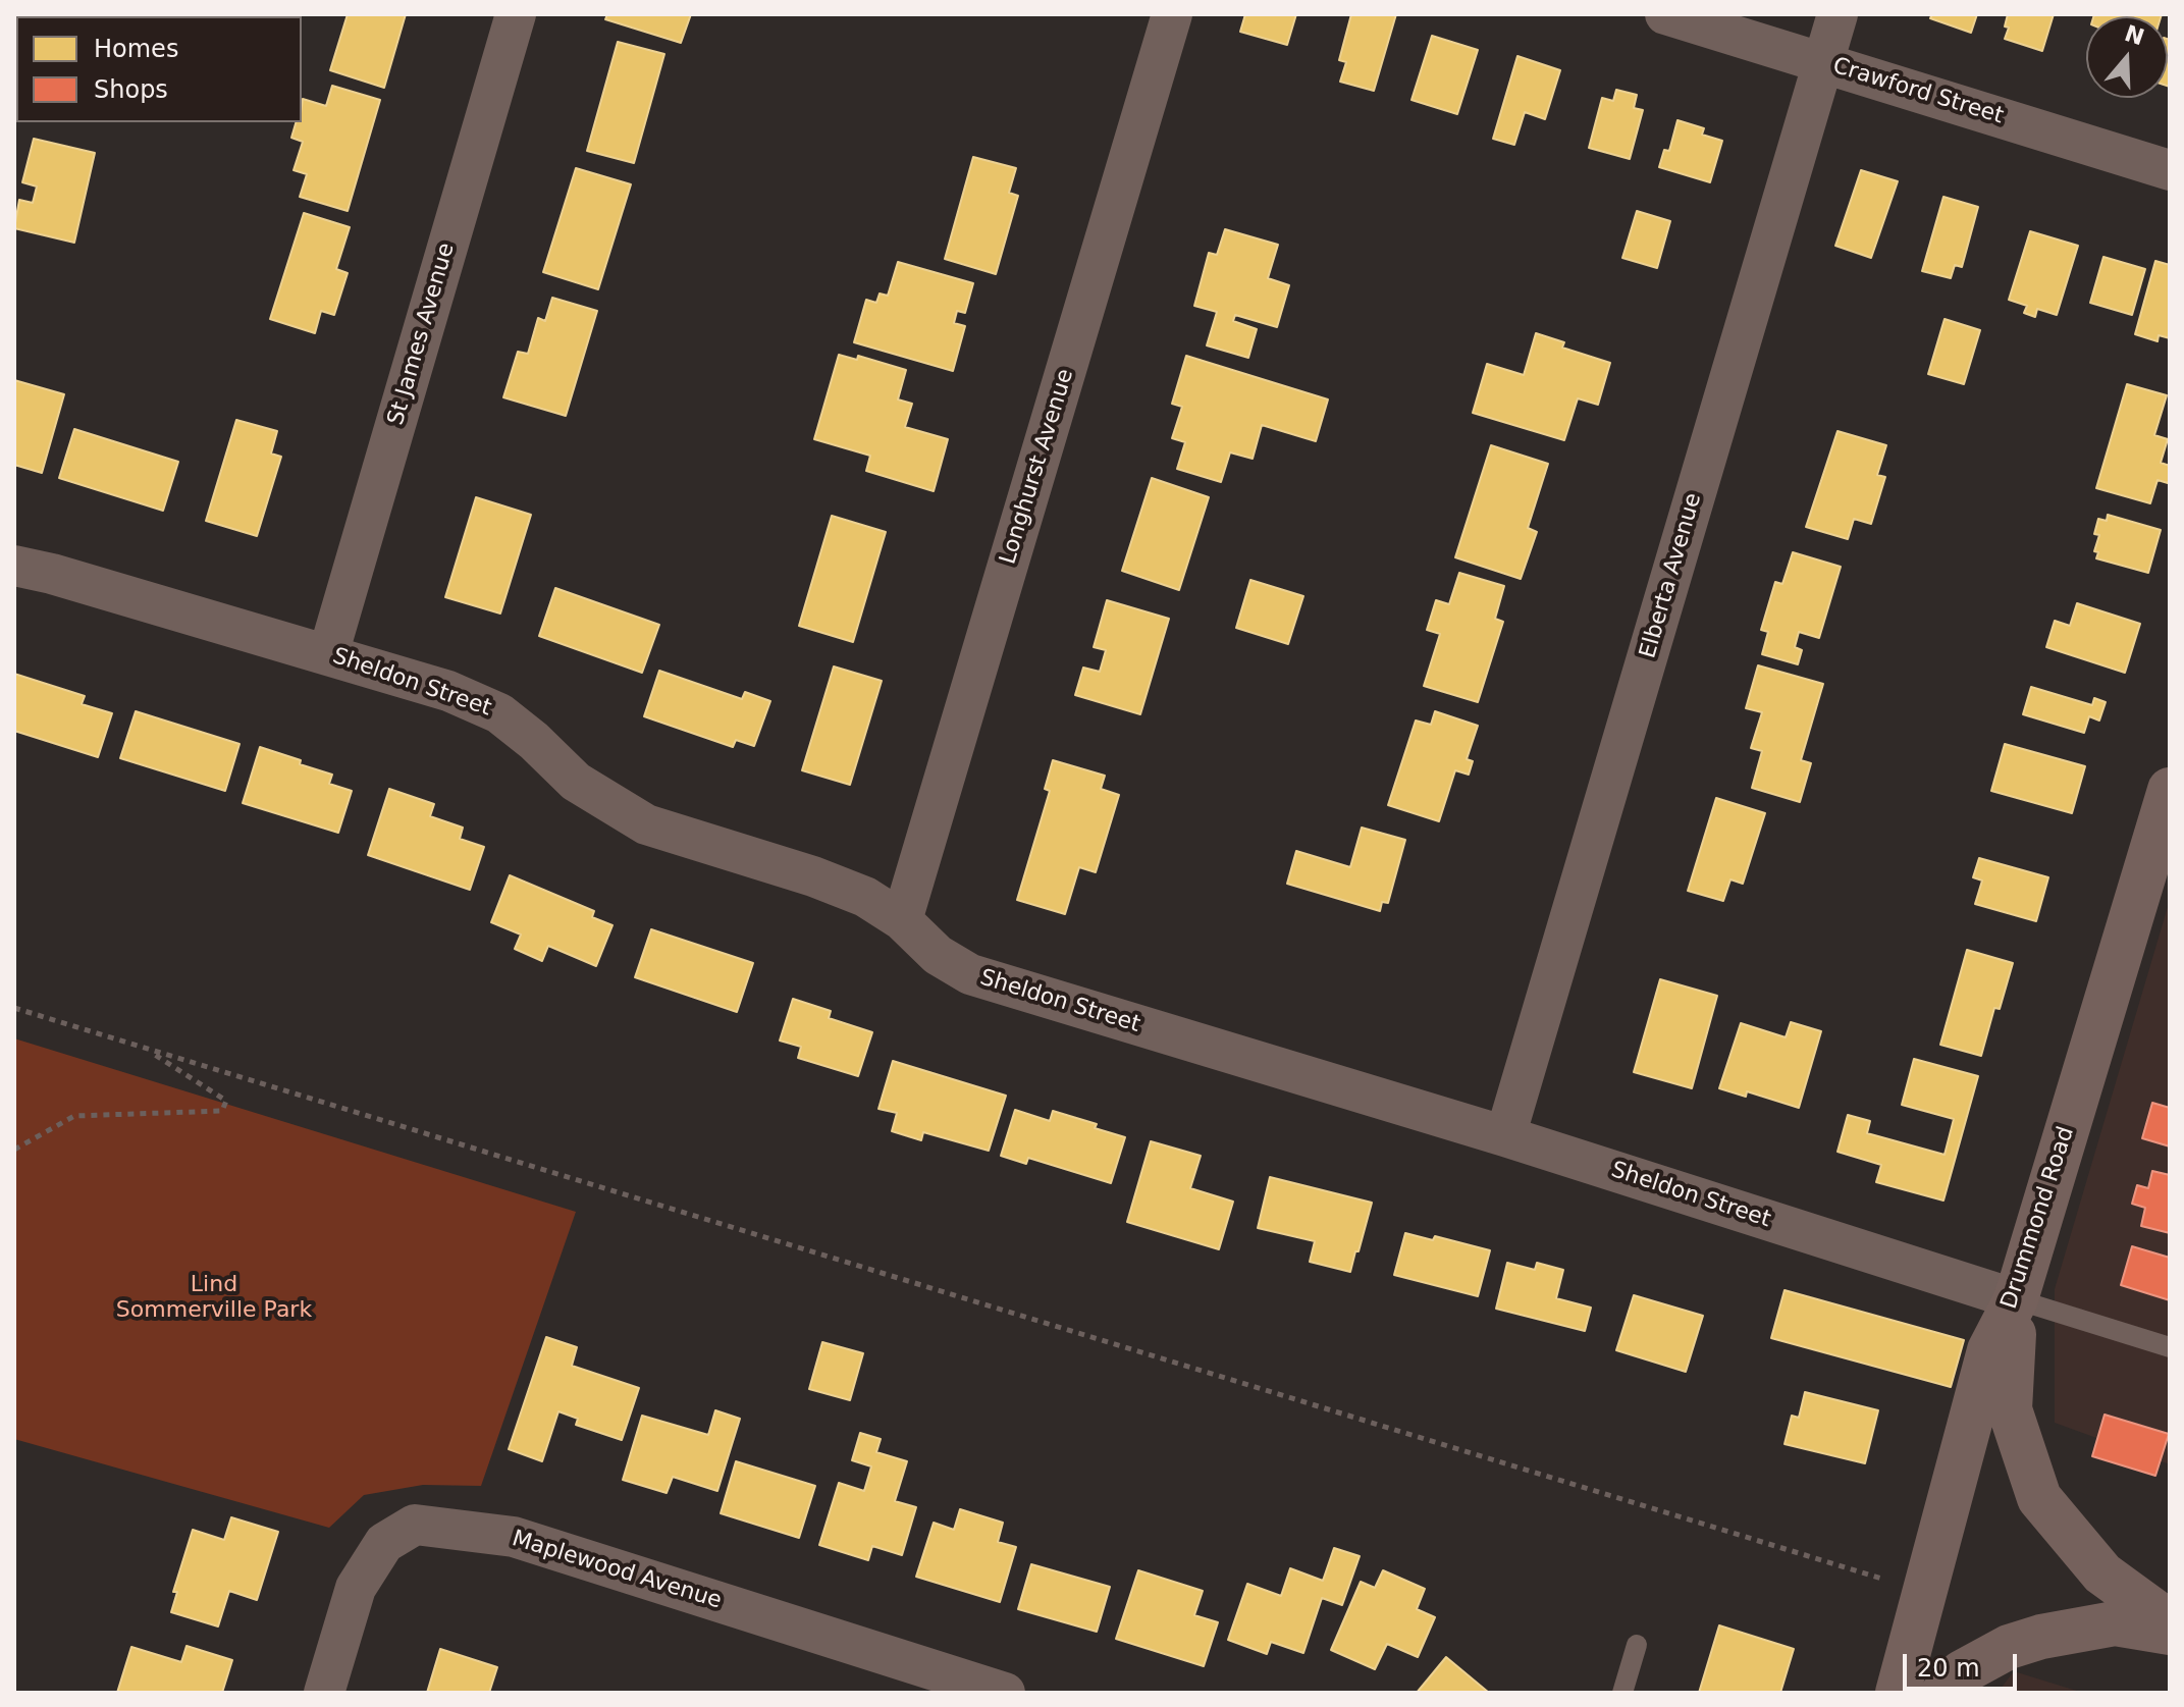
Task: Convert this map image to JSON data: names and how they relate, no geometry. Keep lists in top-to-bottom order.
{
  "streets": {
    "main road": ["Drummond Road"],
    "street": [
      "Crawford Street",
      "St James Avenue",
      "Longhurst Avenue",
      "Elberta Avenue",
      "Sheldon Street",
      "Maplewood Avenue"
    ]
  },
  "crossings": [
    ["Crawford Street", "Elberta Avenue"],
    ["St James Avenue", "Sheldon Street"],
    ["Longhurst Avenue", "Sheldon Street"],
    ["Elberta Avenue", "Sheldon Street"],
    ["Sheldon Street", "Drummond Road"]
  ],
  "parks": ["Lind Sommerville Park"],
  "legend": ["Homes", "Shops"],
  "scale_bar": "20 m",
  "north": "top"
}
